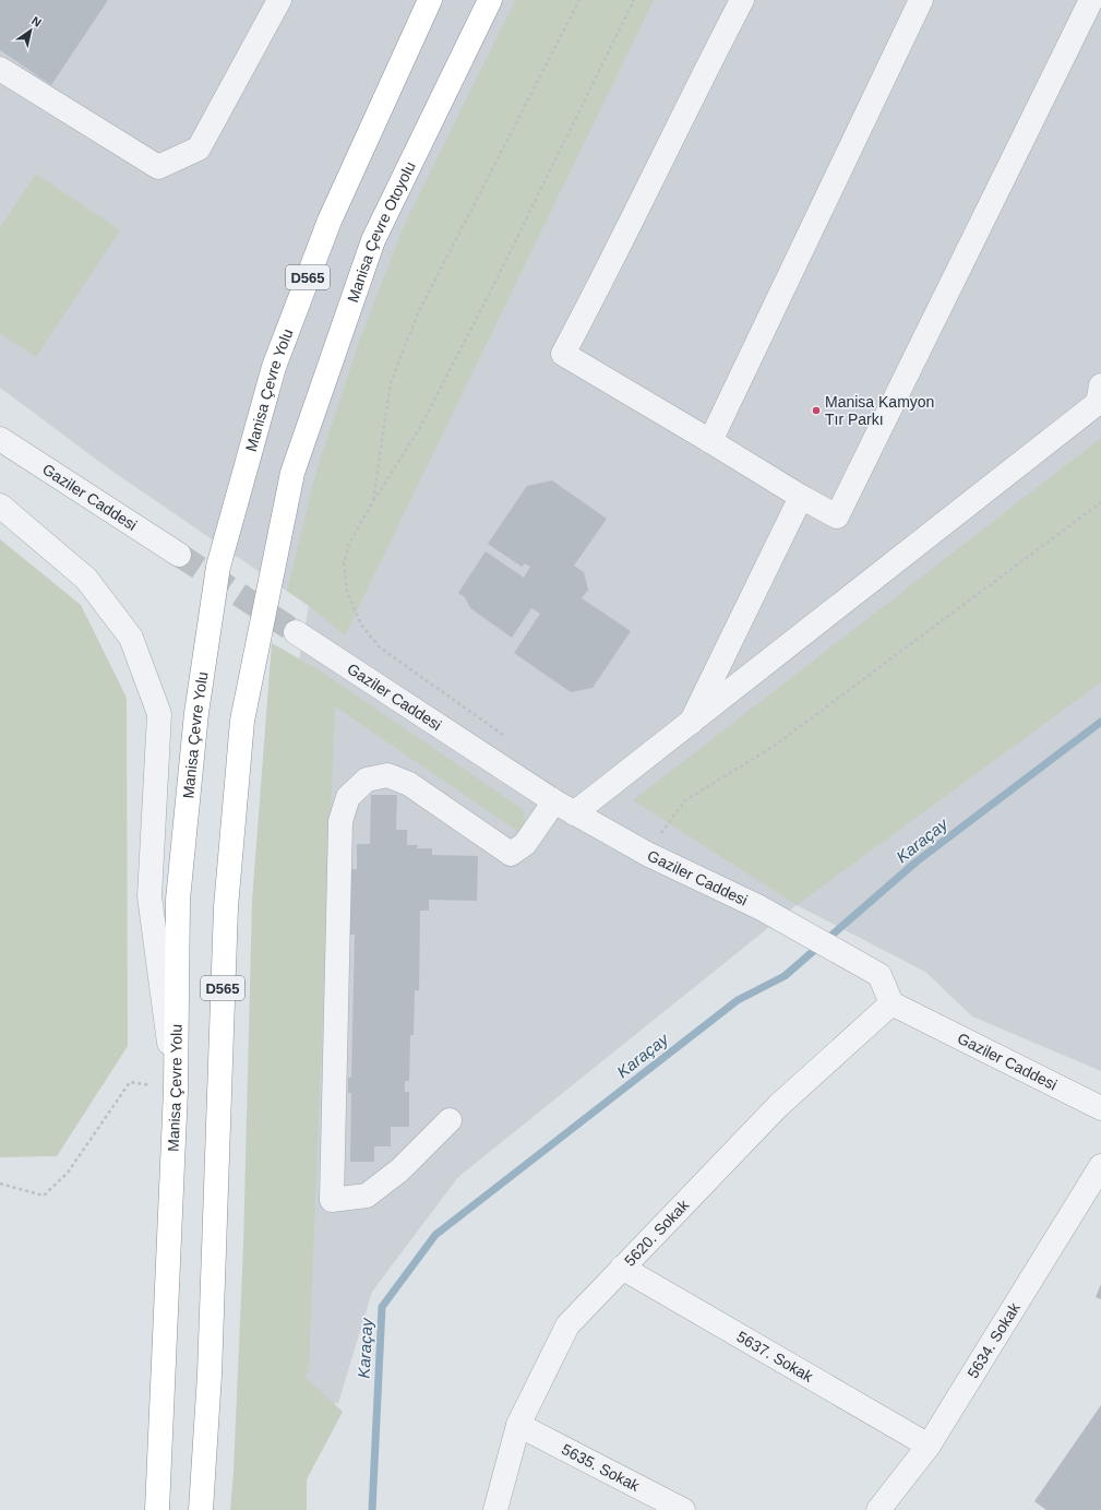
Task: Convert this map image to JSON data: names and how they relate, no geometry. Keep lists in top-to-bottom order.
{
  "streets": {
    "highway": ["Manisa Çevre Otoyolu", "D565", "Manisa Çevre Yolu"],
    "street": [
      "Gaziler Caddesi",
      "5620. Sokak",
      "5634. Sokak",
      "5637. Sokak",
      "5635. Sokak"
    ]
  },
  "crossings": [
    ["Gaziler Caddesi", "5620. Sokak"],
    ["5620. Sokak", "5637. Sokak"],
    ["5620. Sokak", "5635. Sokak"],
    ["5634. Sokak", "5637. Sokak"]
  ],
  "water": ["Karaçay"],
  "places": ["Manisa Kamyon Tır Parkı"],
  "north": "top right"
}
